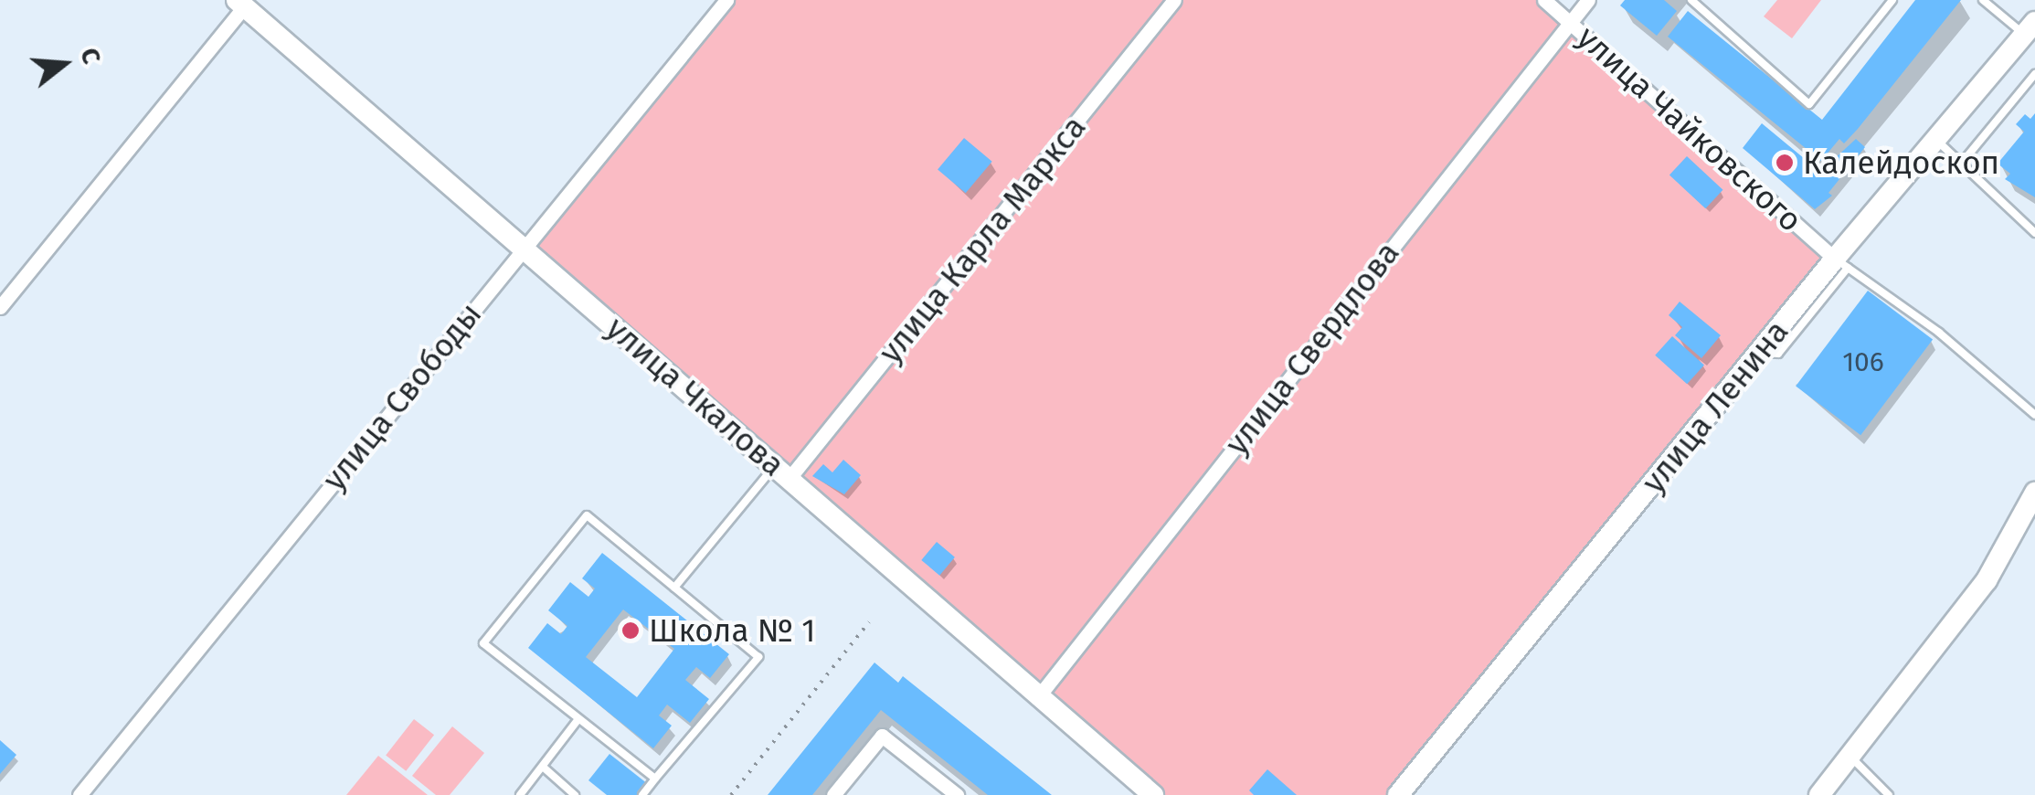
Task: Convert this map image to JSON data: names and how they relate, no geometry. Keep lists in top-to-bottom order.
{
  "streets": {
    "main road": ["улица Чкалова", "улица Ленина"],
    "street": [
      "улица Чайковского",
      "улица Карла Маркса",
      "улица Свердлова",
      "улица Свободы"
    ]
  },
  "crossings": [
    ["улица Чайковского", "улица Свердлова"],
    ["улица Чайковского", "улица Ленина"],
    ["улица Карла Маркса", "улица Чкалова"],
    ["улица Свердлова", "улица Чкалова"],
    ["улица Свободы", "улица Чкалова"]
  ],
  "places": ["Калейдоскоп", "Школа № 1"],
  "house_numbers": ["106"],
  "north": "right"
}
